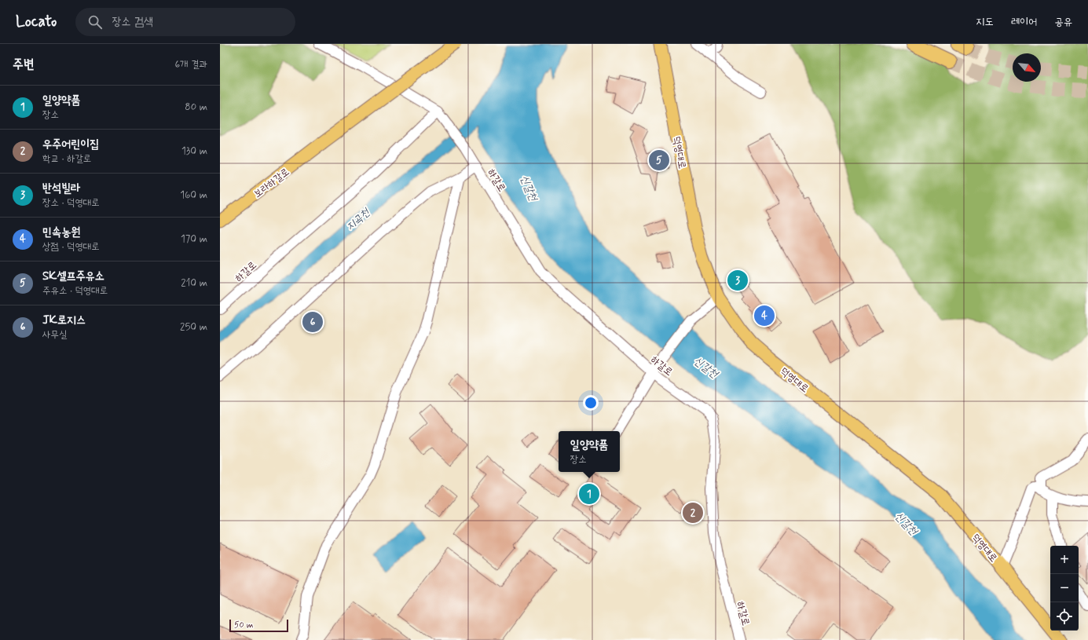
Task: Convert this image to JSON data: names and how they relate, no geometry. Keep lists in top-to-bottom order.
{
  "streets": {
    "main road": ["덕영대로", "보라하갈로"],
    "street": ["하갈로"]
  },
  "water": ["신갈천", "지곡천"],
  "scale_bar": "50 m",
  "north": "bottom right",
  "page": {
    "header": "Locato",
    "search": "장소 검색",
    "nav": ["지도", "레이어", "공유"],
    "heading": ["주변", "6개 결과"],
    "list": [
      {
        "mark": "1",
        "name": "일양약품",
        "note": "장소",
        "value": "80 m"
      },
      {
        "mark": "2",
        "name": "우주어린이집",
        "note": "학교 · 하갈로",
        "value": "130 m"
      },
      {
        "mark": "3",
        "name": "반석빌라",
        "note": "장소 · 덕영대로",
        "value": "160 m"
      },
      {
        "mark": "4",
        "name": "민속농원",
        "note": "상점 · 덕영대로",
        "value": "170 m"
      },
      {
        "mark": "5",
        "name": "SK셀프주유소",
        "note": "주유소 · 덕영대로",
        "value": "210 m"
      },
      {
        "mark": "6",
        "name": "JK로지스",
        "note": "사무실",
        "value": "250 m"
      }
    ],
    "pins": [
      "5",
      "3",
      "4",
      "6",
      "1",
      "2"
    ],
    "popup": ["일양약품", "장소"],
    "map_buttons": ["+", "−"],
    "scale": "50 m"
  }
}
